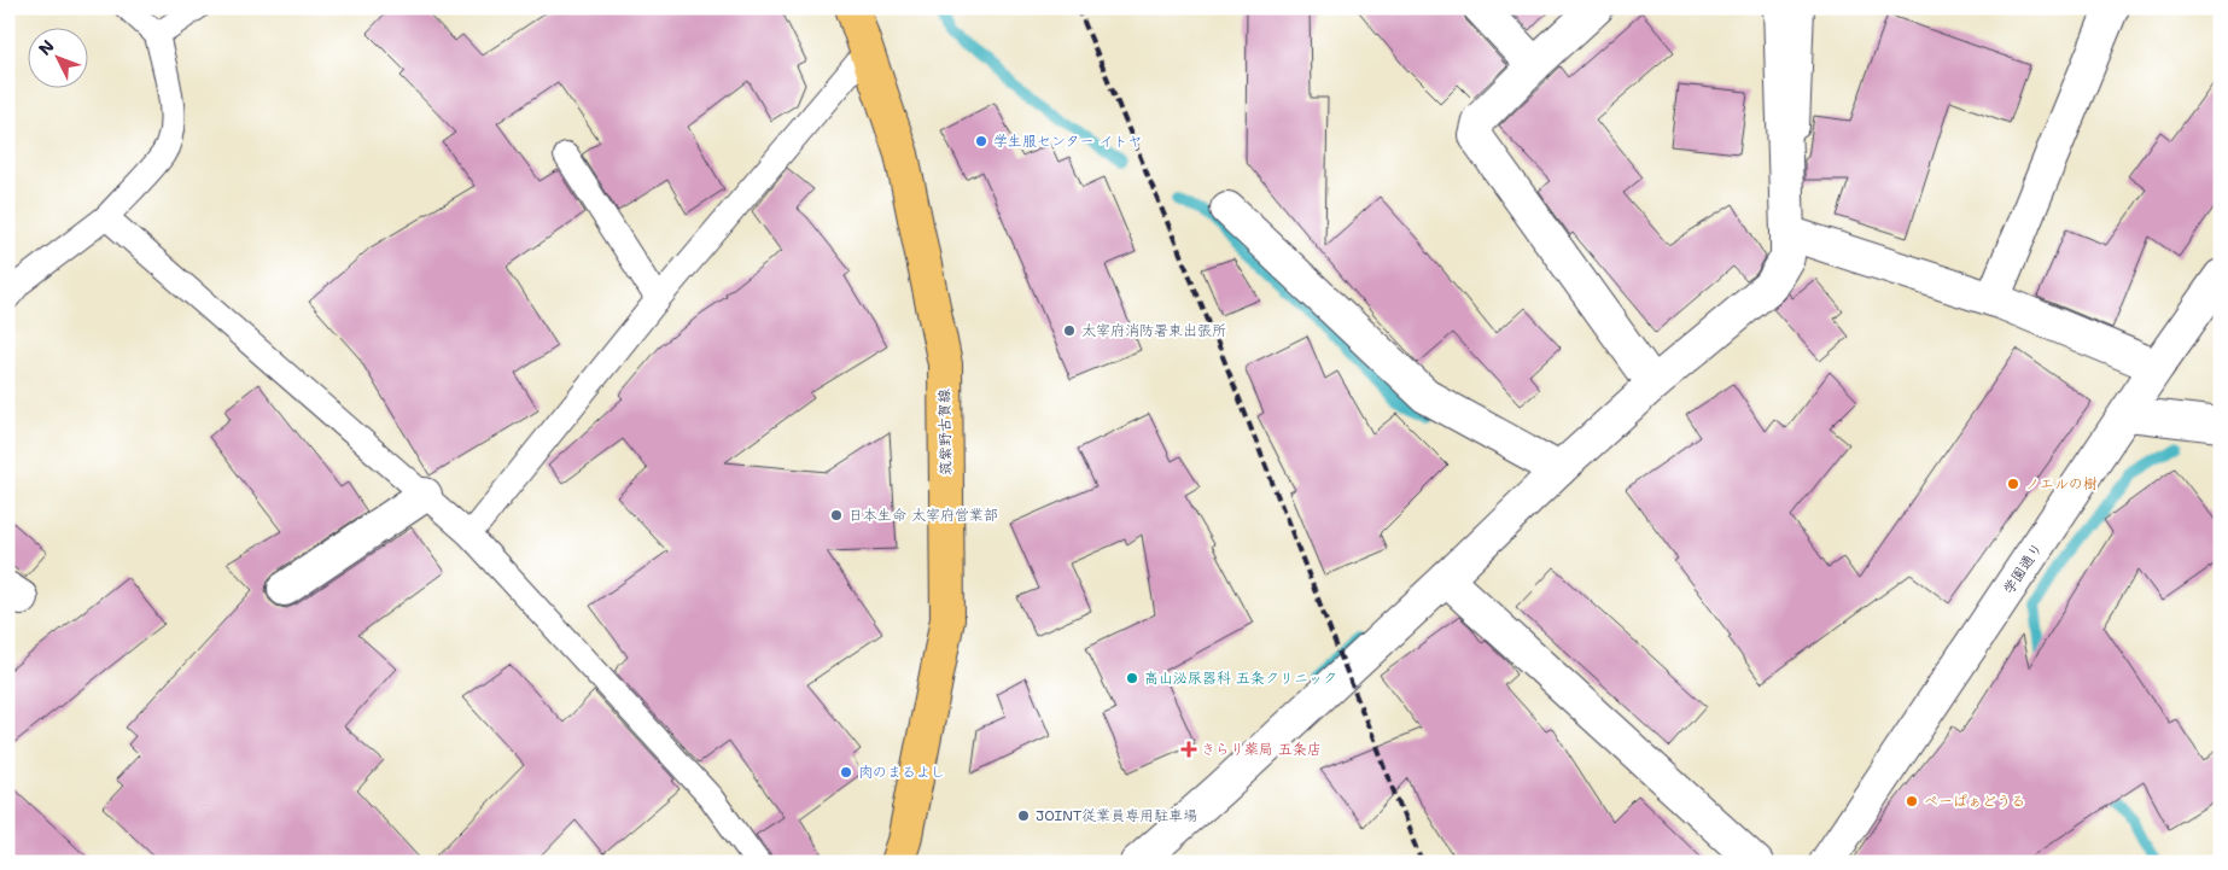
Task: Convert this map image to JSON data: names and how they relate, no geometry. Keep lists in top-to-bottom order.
{
  "streets": {
    "main road": ["筑紫野古賀線"],
    "street": ["学園通り"]
  },
  "places": {
    "other": [
      "学生服センター イトヤ",
      "太宰府消防署東出張所",
      "ノエルの樹",
      "日本生命 太宰府営業部",
      "高山泌尿器科 五条クリニック",
      "肉のまるよし",
      "ぺーぱぁどうる",
      "JOINT従業員専用駐車場"
    ],
    "health": ["きらり薬局 五条店"]
  },
  "north": "top left"
}
